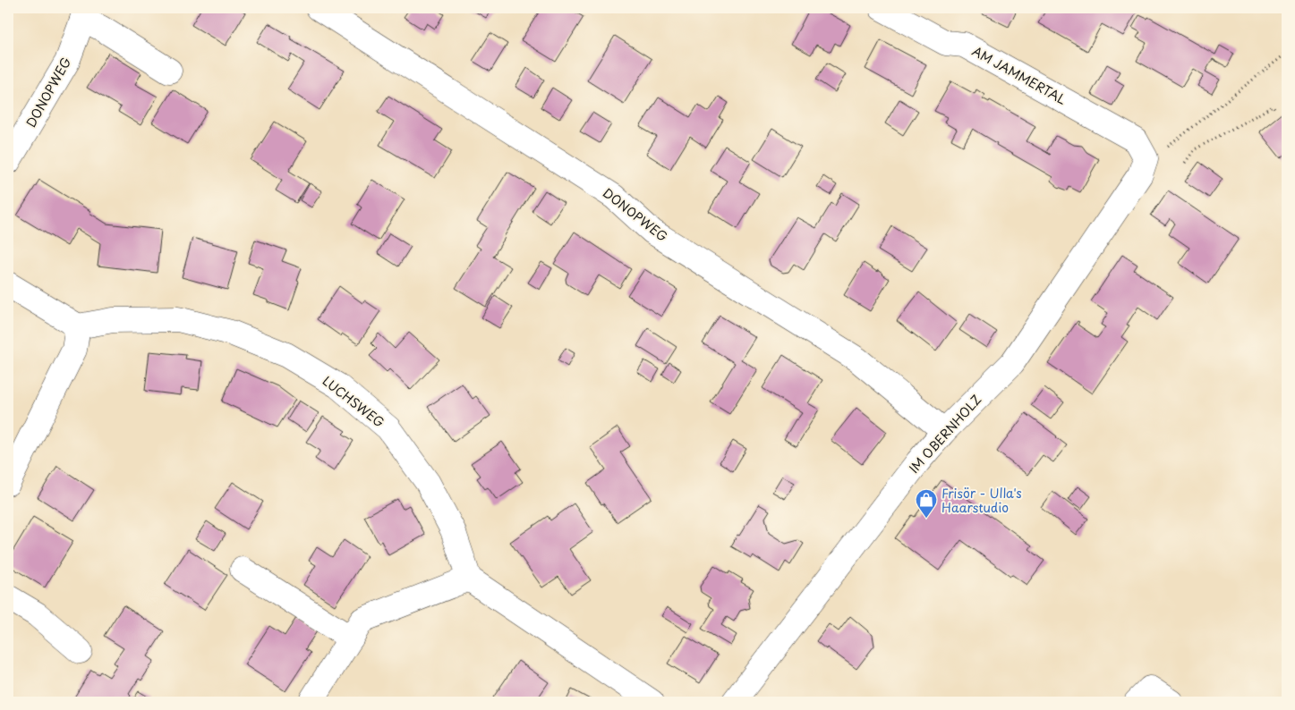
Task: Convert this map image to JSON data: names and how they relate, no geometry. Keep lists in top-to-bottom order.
{
  "streets": {
    "street": [
      "AM JAMMERTAL",
      "DONOPWEG",
      "LUCHSWEG",
      "IM OBERNHOLZ"
    ]
  },
  "crossings": [
    ["AM JAMMERTAL", "IM OBERNHOLZ"],
    ["DONOPWEG", "IM OBERNHOLZ"]
  ],
  "places": {
    "shop": ["Frisör - Ulla's Haarstudio"]
  }
}
